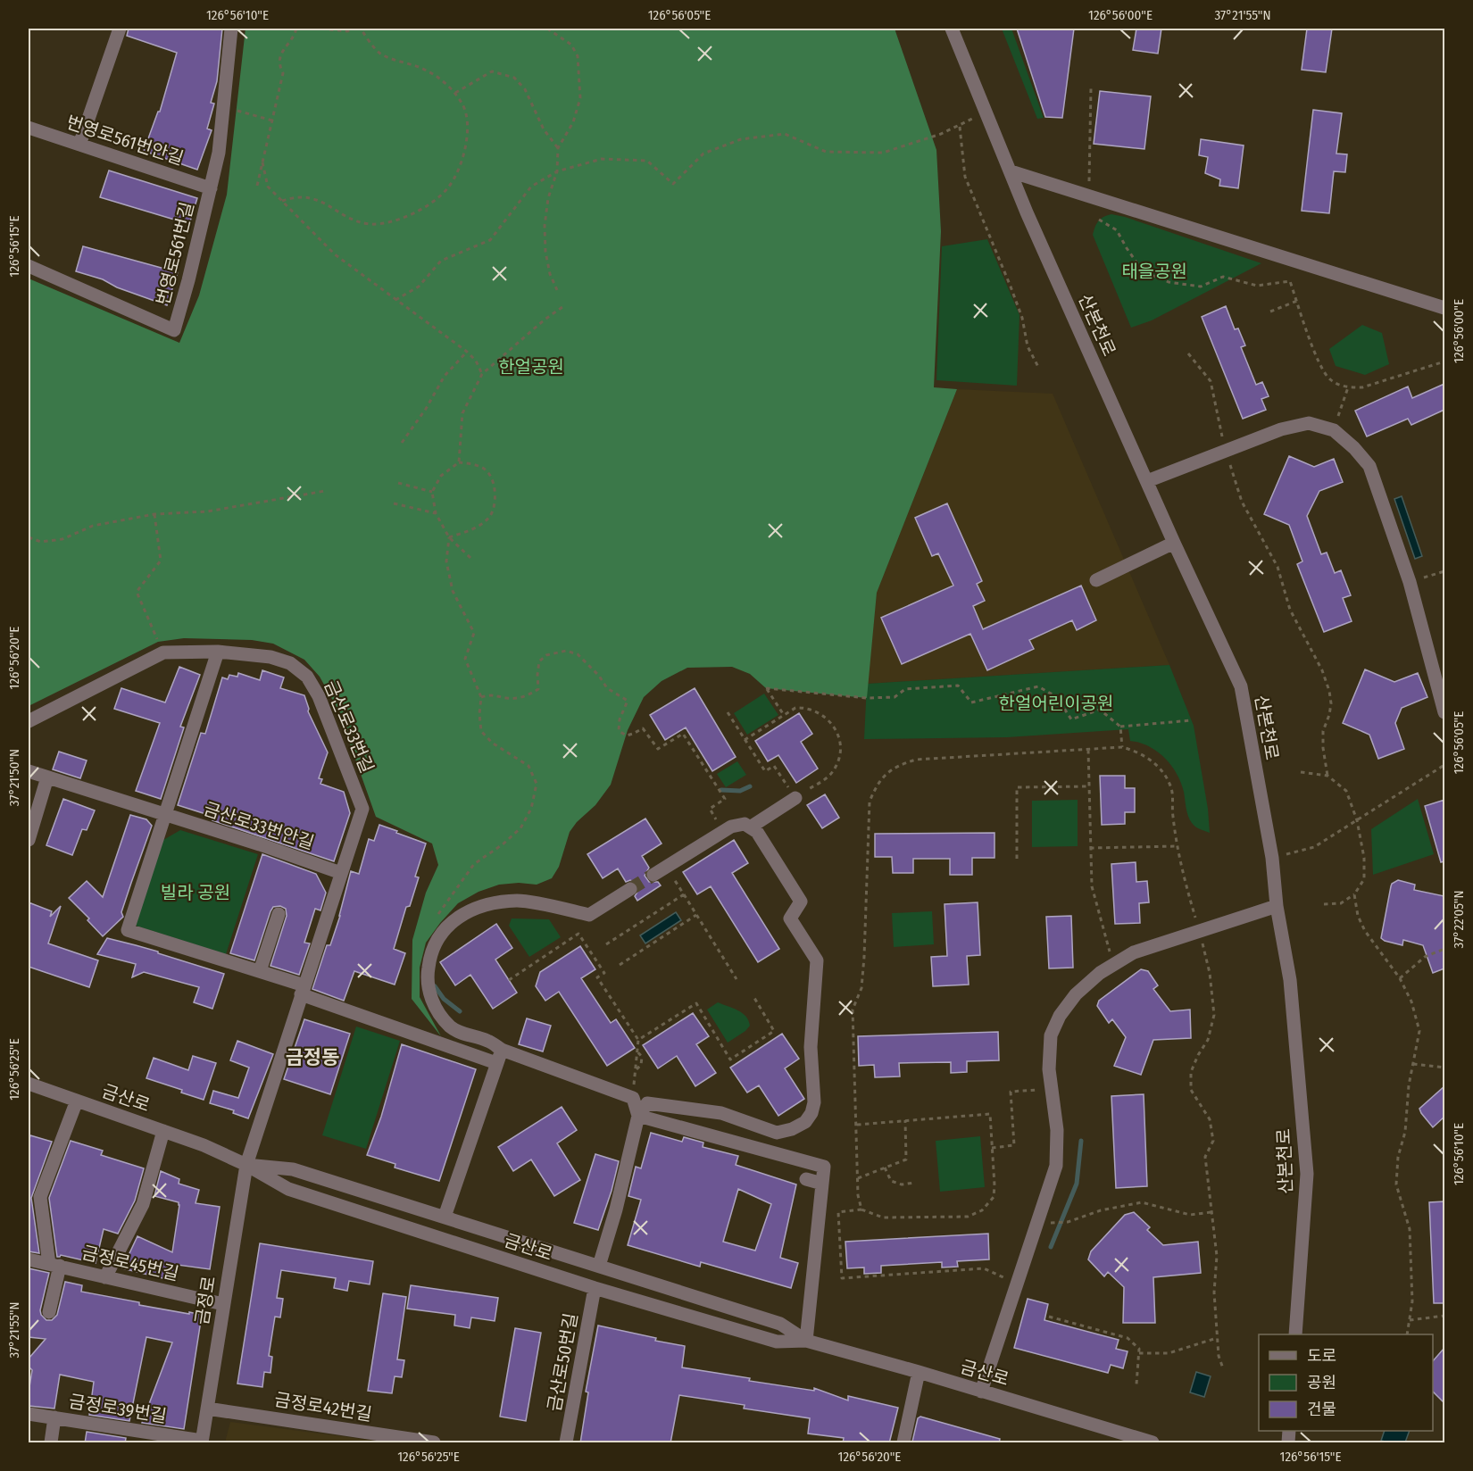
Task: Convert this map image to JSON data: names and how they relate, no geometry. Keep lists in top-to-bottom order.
{
  "streets": {
    "street": [
      "번영로561번안길",
      "번영로561번길",
      "산본천로",
      "금산로33번길",
      "금산로33번안길",
      "금산로",
      "금정로45번길",
      "금정로",
      "금산로50번길",
      "금정로42번길",
      "금정로39번길"
    ]
  },
  "crossings": [
    ["번영로561번안길", "번영로561번길"],
    ["금산로33번길", "금산로33번안길"],
    ["금산로33번길", "금산로"],
    ["금산로33번길", "금정로"],
    ["금산로", "금정로45번길"],
    ["금산로", "금정로"],
    ["금산로", "금산로50번길"],
    ["금정로45번길", "금정로"],
    ["금정로", "금정로42번길"],
    ["금정로", "금정로39번길"]
  ],
  "districts": ["금정동"],
  "parks": [
    "태을공원",
    "한얼공원",
    "한얼어린이공원",
    "빌라 공원"
  ],
  "legend": ["도로", "공원", "건물"],
  "coordinates": [
    "126°56'10\"E",
    "126°56'05\"E",
    "126°56'00\"E",
    "37°21'55\"N",
    "126°56'15\"E",
    "126°56'20\"E",
    "37°21'50\"N",
    "37°22'05\"N",
    "126°56'25\"E"
  ]
}
